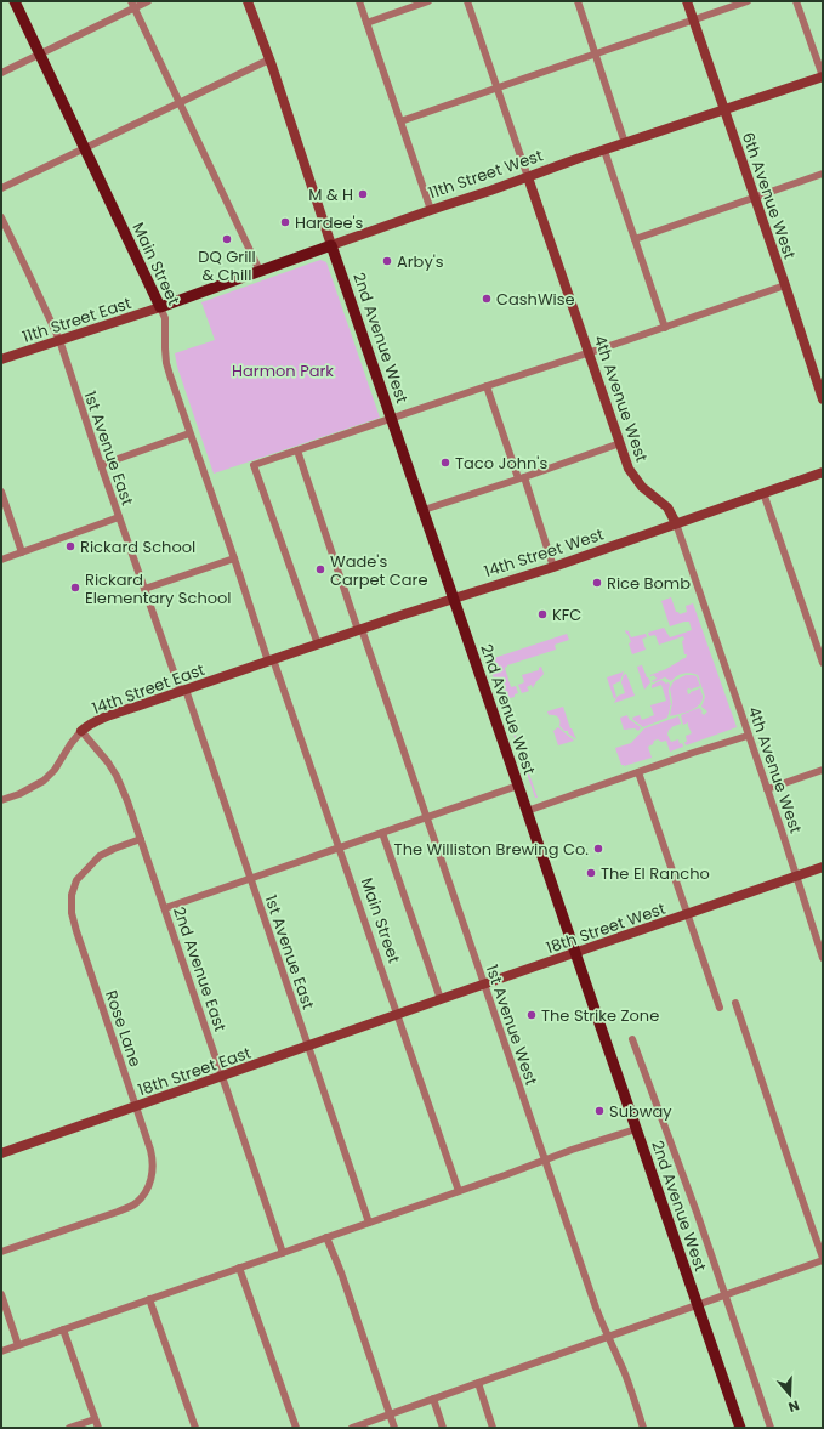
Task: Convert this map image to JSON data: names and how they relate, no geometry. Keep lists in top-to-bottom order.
{
  "streets": {
    "main road": ["11th Street West", "Main Street", "2nd Avenue West"],
    "street": [
      "6th Avenue West",
      "11th Street East",
      "4th Avenue West",
      "1st Avenue East",
      "14th Street West",
      "14th Street East",
      "18th Street West",
      "2nd Avenue East",
      "1st Avenue West",
      "Rose Lane",
      "18th Street East"
    ]
  },
  "crossings": [
    ["11th Street West", "6th Avenue West"],
    ["11th Street West", "Main Street"],
    ["11th Street West", "11th Street East"],
    ["11th Street West", "2nd Avenue West"],
    ["11th Street West", "4th Avenue West"],
    ["Main Street", "11th Street East"],
    ["Main Street", "14th Street West"],
    ["Main Street", "14th Street East"],
    ["Main Street", "18th Street West"],
    ["Main Street", "18th Street East"],
    ["11th Street East", "1st Avenue East"],
    ["2nd Avenue West", "14th Street West"],
    ["2nd Avenue West", "18th Street West"],
    ["4th Avenue West", "14th Street West"],
    ["4th Avenue West", "18th Street West"],
    ["1st Avenue East", "14th Street East"],
    ["1st Avenue East", "18th Street East"],
    ["14th Street West", "14th Street East"],
    ["14th Street West", "1st Avenue West"],
    ["14th Street East", "2nd Avenue East"],
    ["18th Street West", "1st Avenue West"],
    ["18th Street West", "18th Street East"],
    ["2nd Avenue East", "Rose Lane"],
    ["2nd Avenue East", "18th Street East"],
    ["Rose Lane", "18th Street East"]
  ],
  "parks": ["Harmon Park"],
  "places": [
    "M & H",
    "Hardee's",
    "DQ Grill & Chill",
    "Arby's",
    "CashWise",
    "Taco John's",
    "Rickard School",
    "Wade's Carpet Care",
    "Rice Bomb",
    "Rickard Elementary School",
    "KFC",
    "The Williston Brewing Co.",
    "The El Rancho",
    "The Strike Zone",
    "Subway"
  ],
  "north": "bottom"
}
